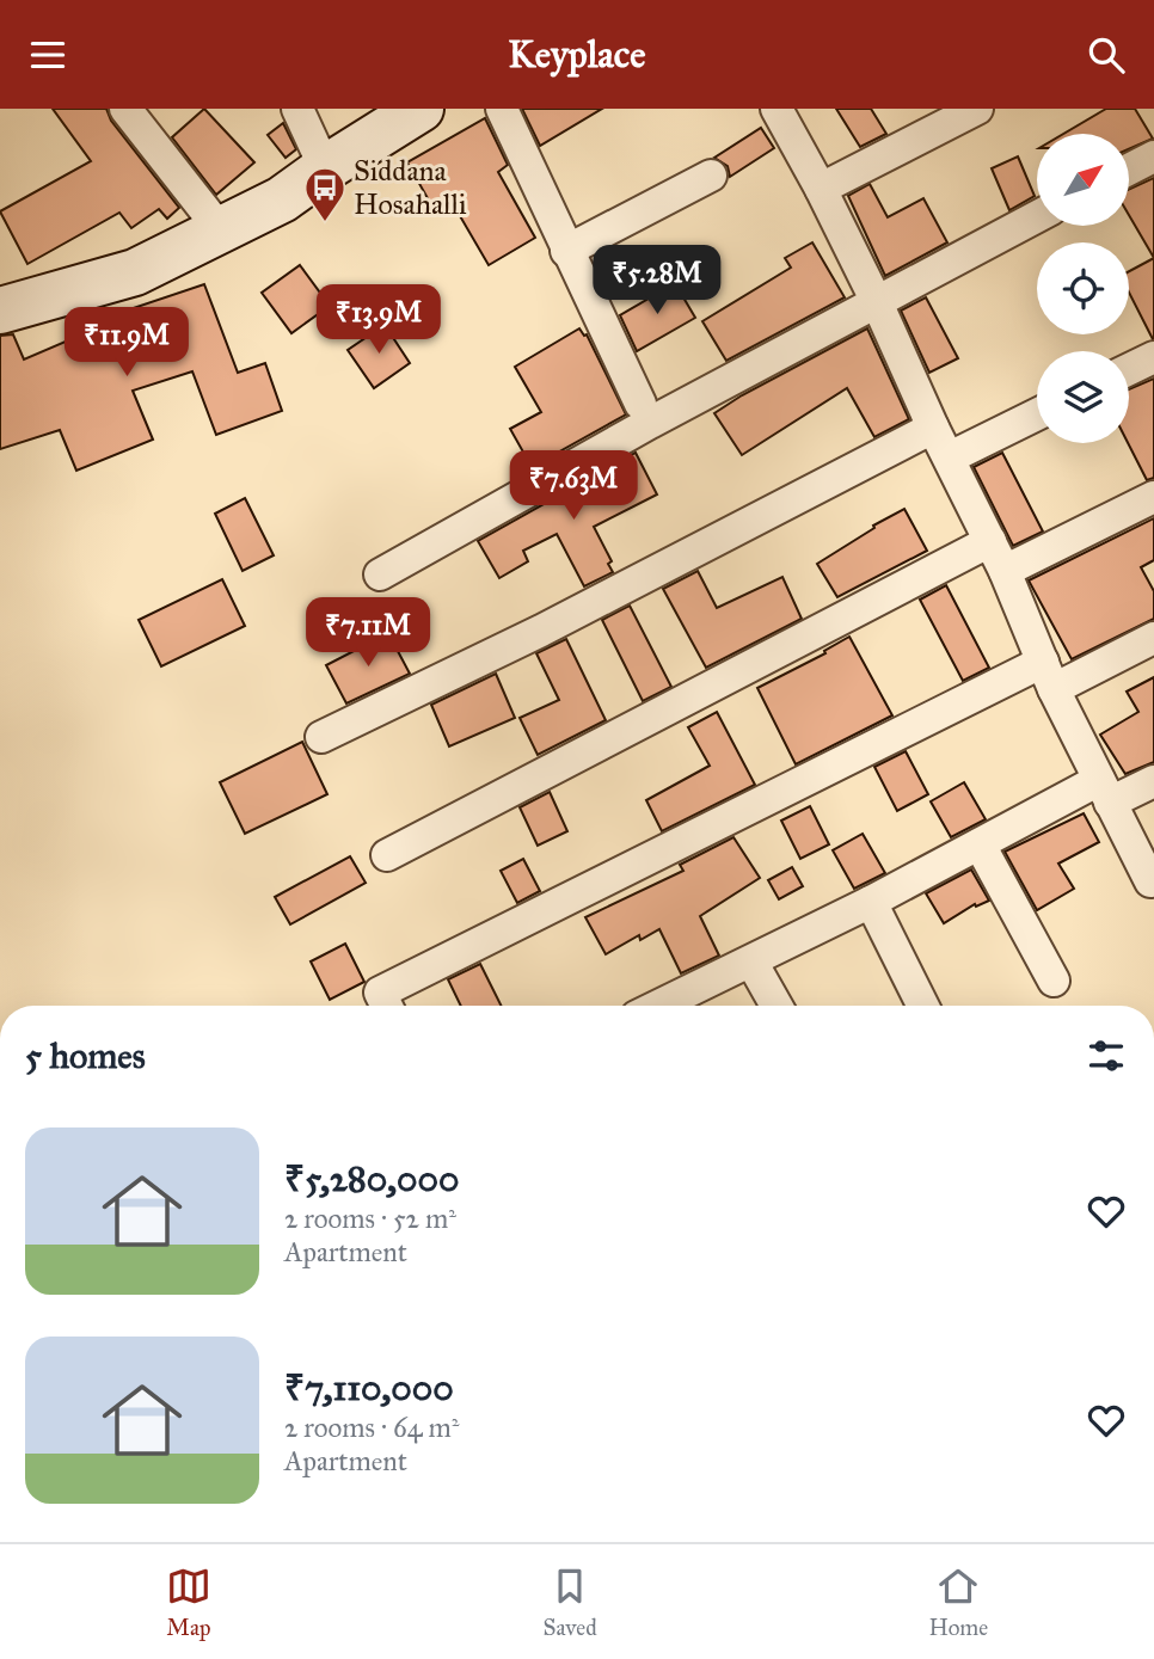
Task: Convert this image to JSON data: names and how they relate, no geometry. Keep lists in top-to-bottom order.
{
  "places": {
    "bus stop": ["Siddana Hosahalli"]
  },
  "north": "top right",
  "page": {
    "header": "Keyplace",
    "price": [
      "₹5.28M",
      "₹13.9M",
      "₹11.9M",
      "₹7.63M",
      "₹7.11M"
    ],
    "heading": "5 homes",
    "list": [
      {
        "name": "₹5,280,000",
        "note": "2 rooms · 52 m² · Apartment"
      },
      {
        "name": "₹7,110,000",
        "note": "2 rooms · 64 m² · Apartment"
      }
    ],
    "tabs": ["Map", "Saved", "Home"]
  }
}
